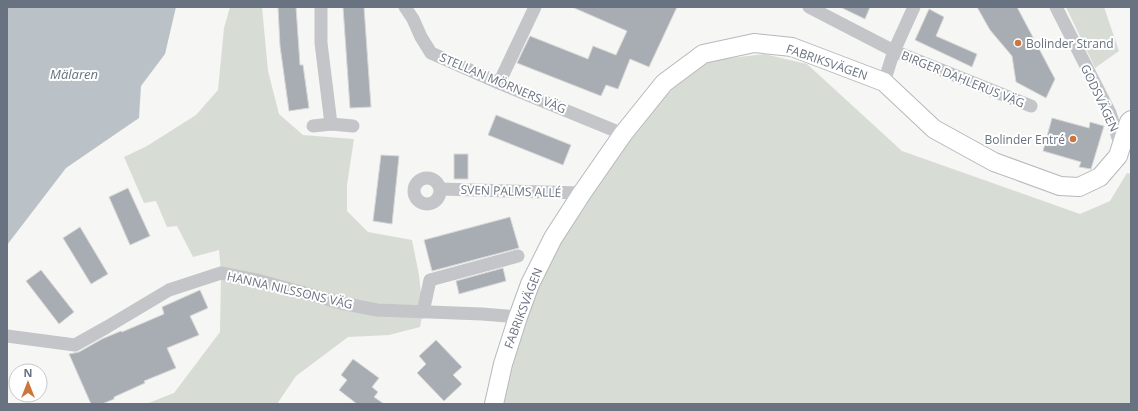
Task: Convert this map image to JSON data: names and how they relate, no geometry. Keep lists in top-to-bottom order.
{
  "streets": {
    "street": [
      "FABRIKSVÄGEN",
      "BIRGER DAHLERUS VÄG",
      "STELLAN MÖRNERS VÄG",
      "GODSVÄGEN",
      "SVEN PALMS ALLÉ",
      "HANNA NILSSONS VÄG"
    ]
  },
  "crossings": [
    ["FABRIKSVÄGEN", "BIRGER DAHLERUS VÄG"],
    ["FABRIKSVÄGEN", "STELLAN MÖRNERS VÄG"],
    ["FABRIKSVÄGEN", "GODSVÄGEN"],
    ["FABRIKSVÄGEN", "SVEN PALMS ALLÉ"],
    ["FABRIKSVÄGEN", "HANNA NILSSONS VÄG"]
  ],
  "water": ["Mälaren"],
  "places": ["Bolinder Strand", "Bolinder Entré"],
  "north": "top"
}
